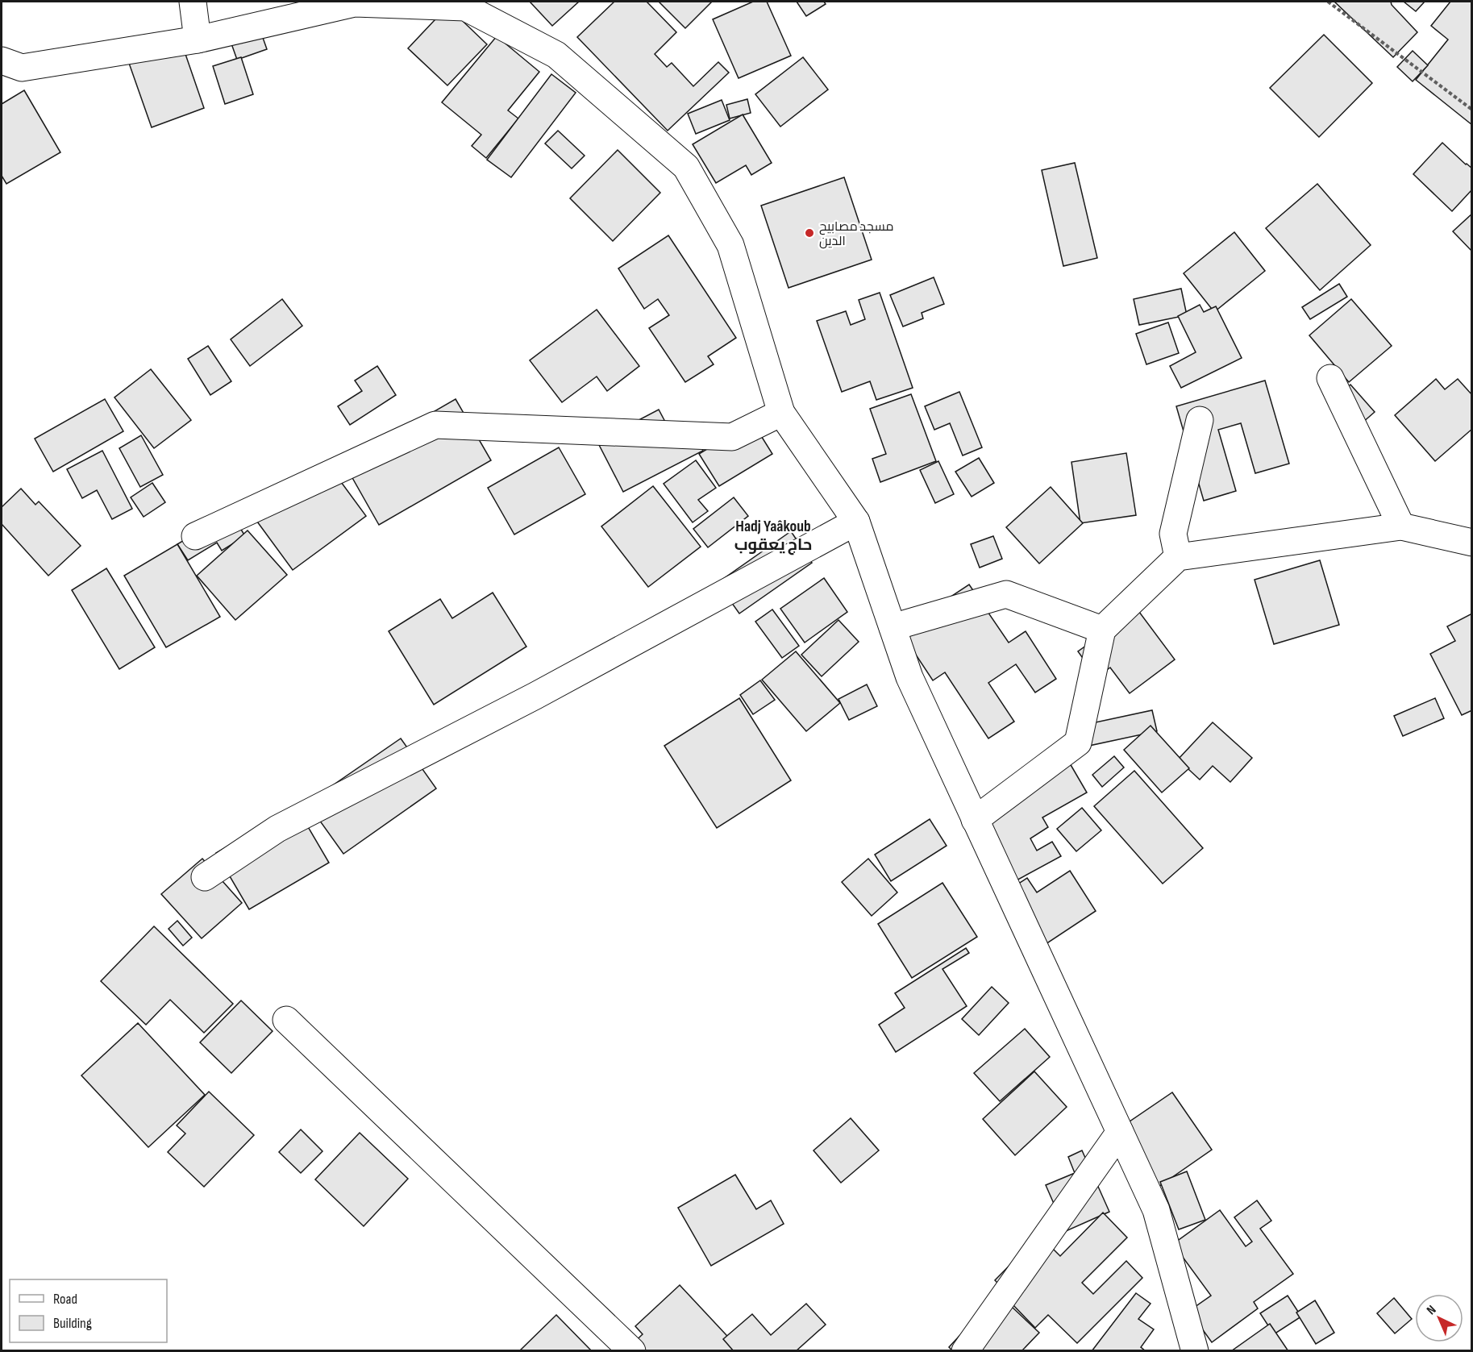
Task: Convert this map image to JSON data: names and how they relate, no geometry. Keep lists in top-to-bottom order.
{
  "districts": ["Hadj Yaâkoub حاج يعقوب"],
  "places": ["مسجد مصابيح الدين"],
  "legend": ["Road", "Building"],
  "north": "top left"
}
